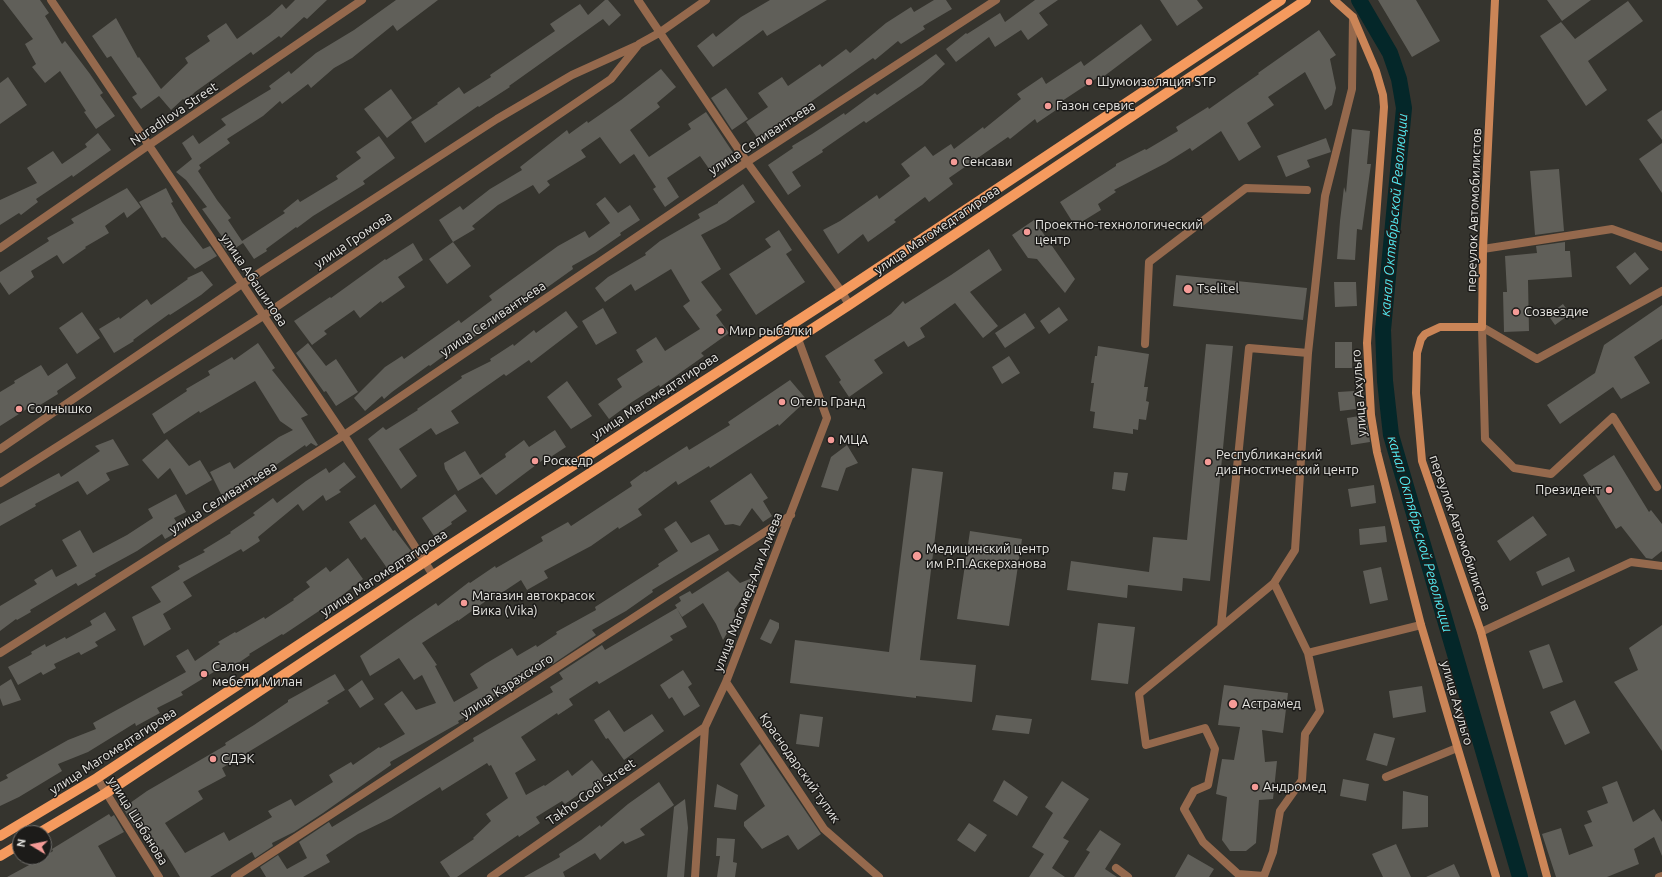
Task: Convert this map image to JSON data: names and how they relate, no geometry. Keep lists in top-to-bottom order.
{
  "streets": {
    "main road": ["переулок Автомобилистов", "улица Магомедтагирова", "улица Ахульго"],
    "street": [
      "Nuradilova Street",
      "улица Селивантьева",
      "улица Громова",
      "улица Абашилова",
      "улица Магомед-Али Алиева",
      "улица Карахского",
      "Краснодарский тупик",
      "Takho-Godi Street",
      "улица Шабанова"
    ]
  },
  "crossings": [
    ["Nuradilova Street", "улица Абашилова"],
    ["улица Селивантьева", "улица Абашилова"],
    ["улица Магомедтагирова", "улица Абашилова"],
    ["улица Магомедтагирова", "улица Магомед-Али Алиева"],
    ["улица Магомедтагирова", "улица Шабанова"],
    ["улица Громова", "улица Абашилова"],
    ["улица Магомед-Али Алиева", "улица Карахского"],
    ["улица Магомед-Али Алиева", "Краснодарский тупик"],
    ["улица Магомед-Али Алиева", "Takho-Godi Street"]
  ],
  "water": ["канал Октябрьской Революции"],
  "places": [
    "Шумоизоляция STP",
    "Газон сервис",
    "Сенсави",
    "Проектно-технологический центр",
    "Tselitel",
    "Созвездие",
    "Мир рыбалки",
    "Отель Гранд",
    "Солнышко",
    "МЦА",
    "Роскедр",
    "Республиканский диагностический центр",
    "Президент",
    "Медицинский центр им Р.П.Аскерханова",
    "Магазин автокрасок Вика (Vika)",
    "Салон мебели Милан",
    "Астрамед",
    "СДЭК",
    "Андромед"
  ],
  "north": "left"
}
